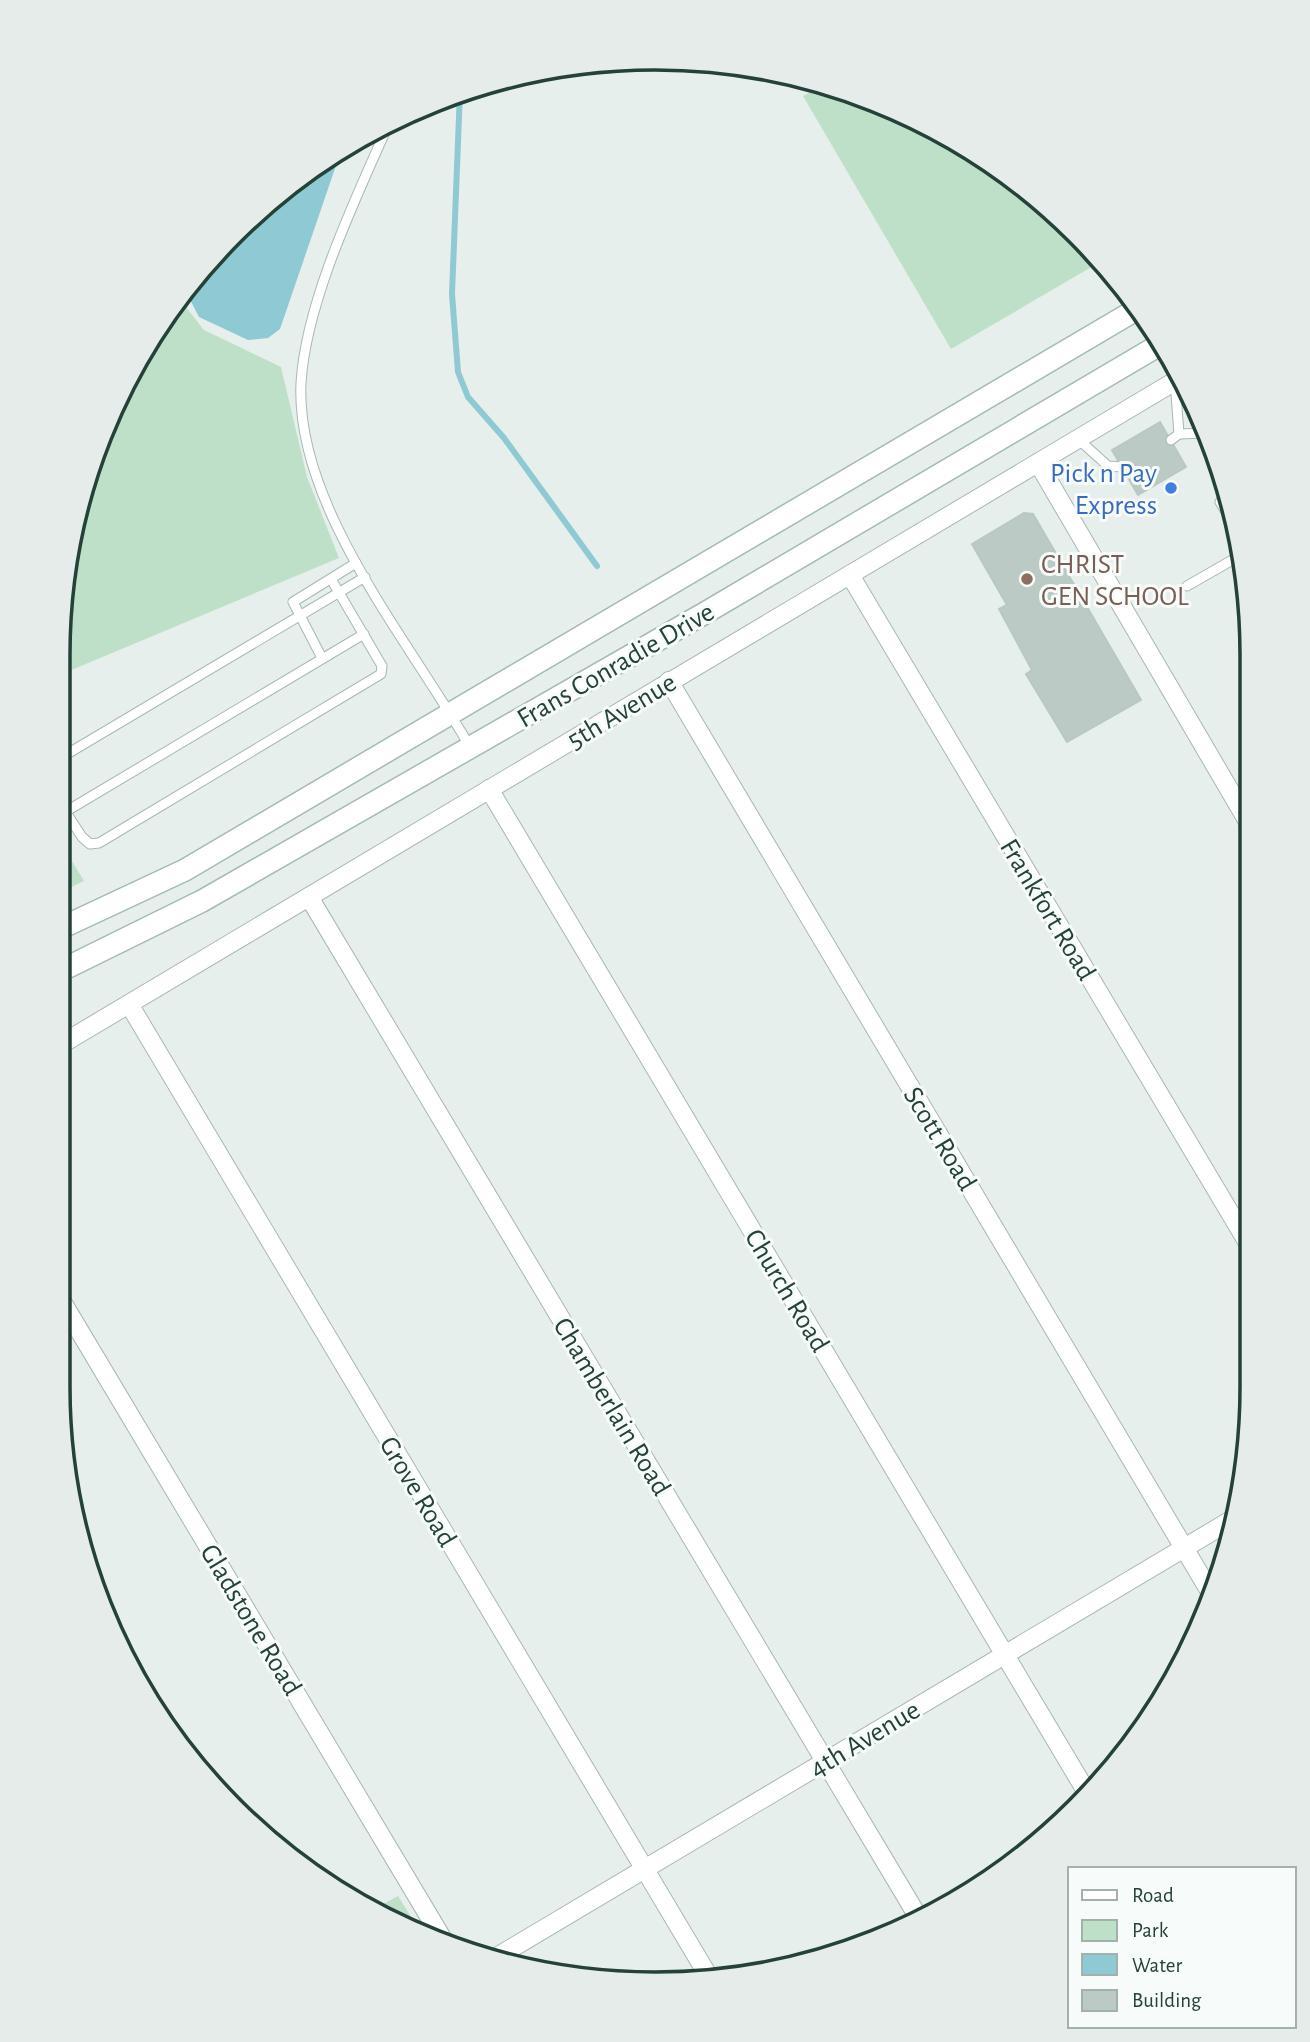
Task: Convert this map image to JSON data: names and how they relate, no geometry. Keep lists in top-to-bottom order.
{
  "streets": {
    "main road": ["Frans Conradie Drive"],
    "street": [
      "5th Avenue",
      "Frankfort Road",
      "Scott Road",
      "Church Road",
      "Chamberlain Road",
      "Grove Road",
      "Gladstone Road",
      "4th Avenue"
    ]
  },
  "crossings": [
    ["5th Avenue", "Frankfort Road"],
    ["5th Avenue", "Scott Road"],
    ["5th Avenue", "Church Road"],
    ["5th Avenue", "Chamberlain Road"],
    ["5th Avenue", "Grove Road"],
    ["Scott Road", "4th Avenue"],
    ["Church Road", "4th Avenue"],
    ["Chamberlain Road", "4th Avenue"],
    ["Grove Road", "4th Avenue"]
  ],
  "places": ["Pick n Pay Express", "CHRIST GEN SCHOOL"],
  "legend": [
    "Road",
    "Park",
    "Water",
    "Building"
  ]
}
